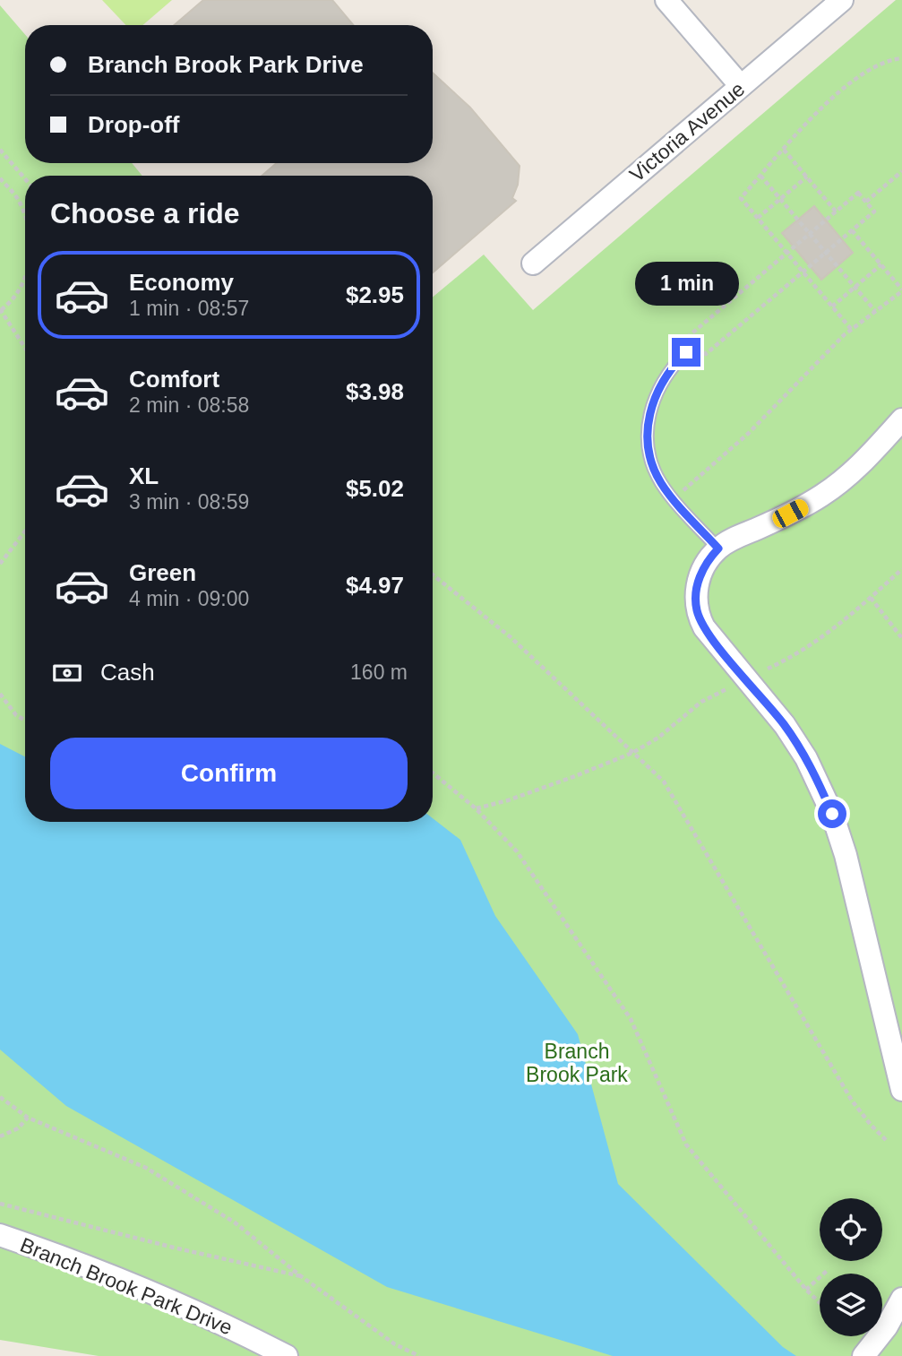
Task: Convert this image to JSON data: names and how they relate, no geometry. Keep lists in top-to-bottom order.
{
  "streets": {
    "street": ["Victoria Avenue", "Branch Brook Park Drive"]
  },
  "parks": ["Branch Brook Park"],
  "page": {
    "banner": ["Branch Brook Park Drive", "Drop-off"],
    "heading": "Choose a ride",
    "list": [
      {
        "name": "Economy",
        "note": "1 min · 08:57",
        "value": "$2.95"
      },
      {
        "name": "Comfort",
        "note": "2 min · 08:58",
        "value": "$3.98"
      },
      {
        "name": "XL",
        "note": "3 min · 08:59",
        "value": "$5.02"
      },
      {
        "name": "Green",
        "note": "4 min · 09:00",
        "value": "$4.97"
      }
    ],
    "bubble": "1 min",
    "pay": ["Cash", "160 m"],
    "buttons": "Confirm"
  }
}
